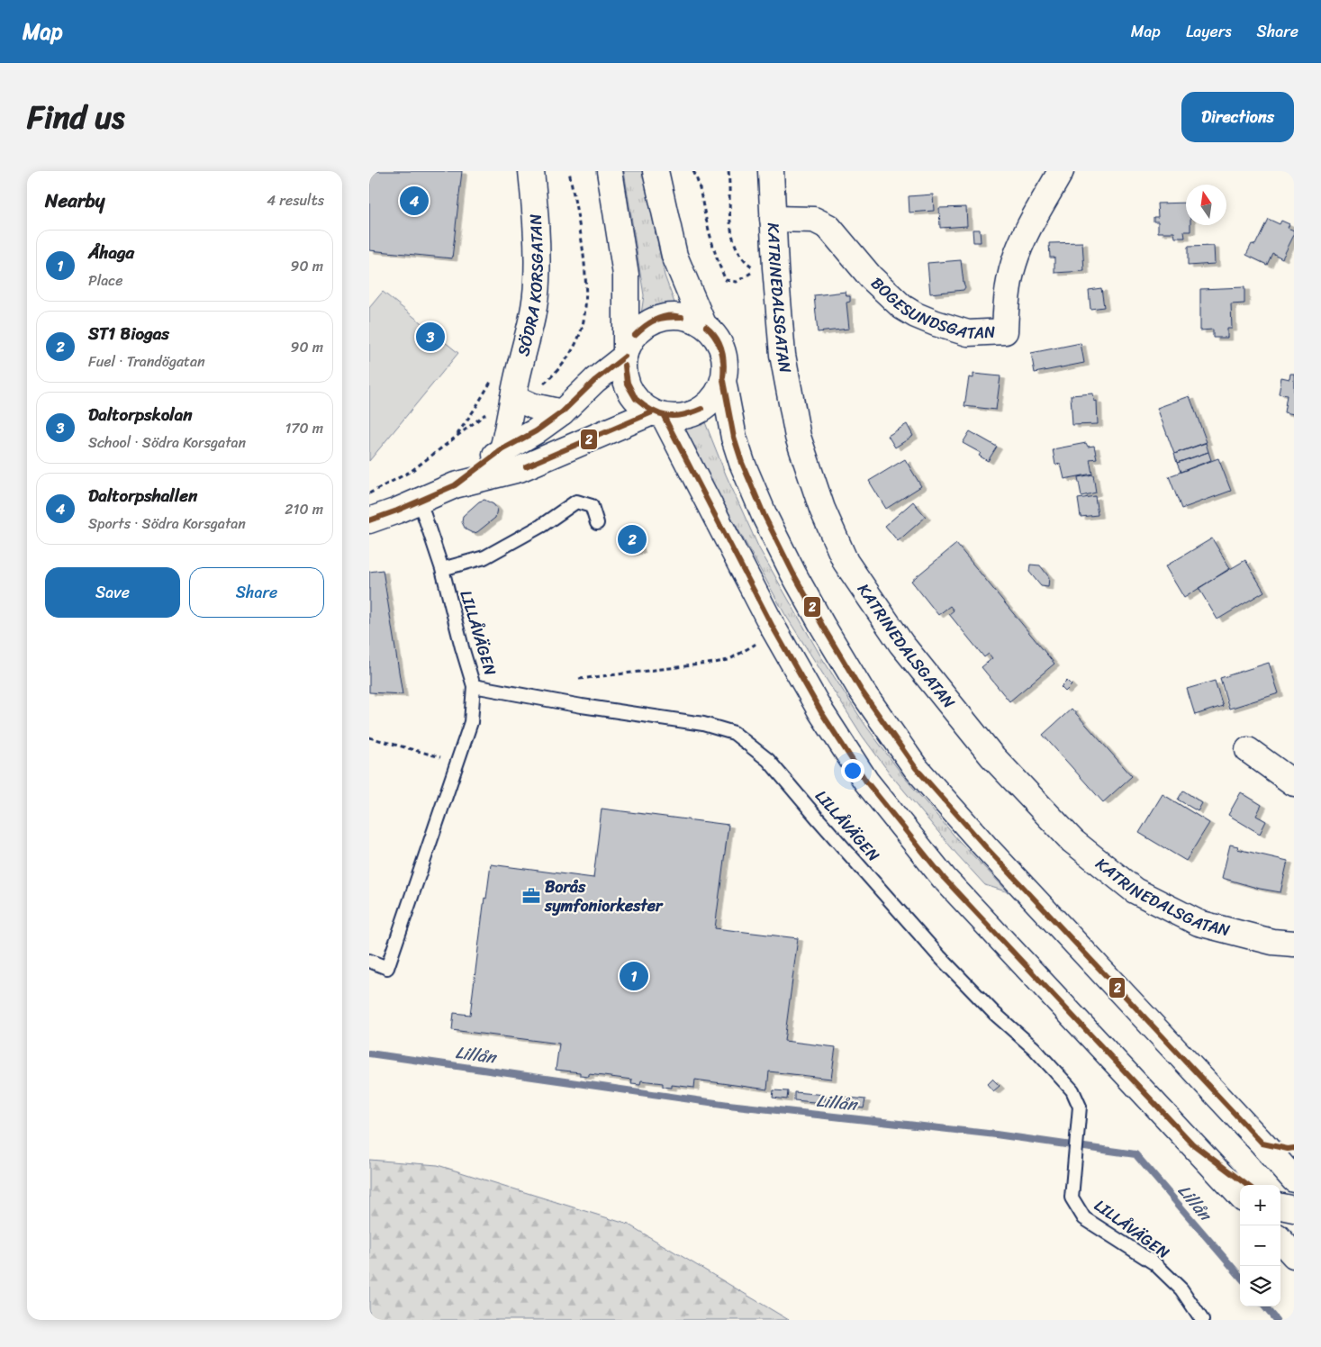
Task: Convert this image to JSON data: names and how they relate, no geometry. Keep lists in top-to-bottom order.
{
  "streets": {
    "main road": ["SÖDRA KORSGATAN", "KATRINEDALSGATAN", "BOGESUNDSGATAN"],
    "lane": ["LILLÅVÄGEN"]
  },
  "crossings": [
    ["KATRINEDALSGATAN", "BOGESUNDSGATAN"]
  ],
  "water": ["Lillån"],
  "places": {
    "office": ["Borås symfoniorkester"]
  },
  "lines": ["transit line 2"],
  "north": "top",
  "page": {
    "header": "Map",
    "nav": ["Map", "Layers", "Share"],
    "title": "Find us",
    "buttons": [
      "Directions",
      ["Save", "Share"]
    ],
    "heading": ["Nearby", "4 results"],
    "pins": [
      "4",
      "3",
      "2",
      "1"
    ],
    "list": [
      {
        "mark": "1",
        "name": "Åhaga",
        "note": "Place",
        "value": "90 m"
      },
      {
        "mark": "2",
        "name": "ST1 Biogas",
        "note": "Fuel · Trandögatan",
        "value": "90 m"
      },
      {
        "mark": "3",
        "name": "Daltorpskolan",
        "note": "School · Södra Korsgatan",
        "value": "170 m"
      },
      {
        "mark": "4",
        "name": "Daltorpshallen",
        "note": "Sports · Södra Korsgatan",
        "value": "210 m"
      }
    ],
    "map_buttons": ["+", "−"]
  }
}
